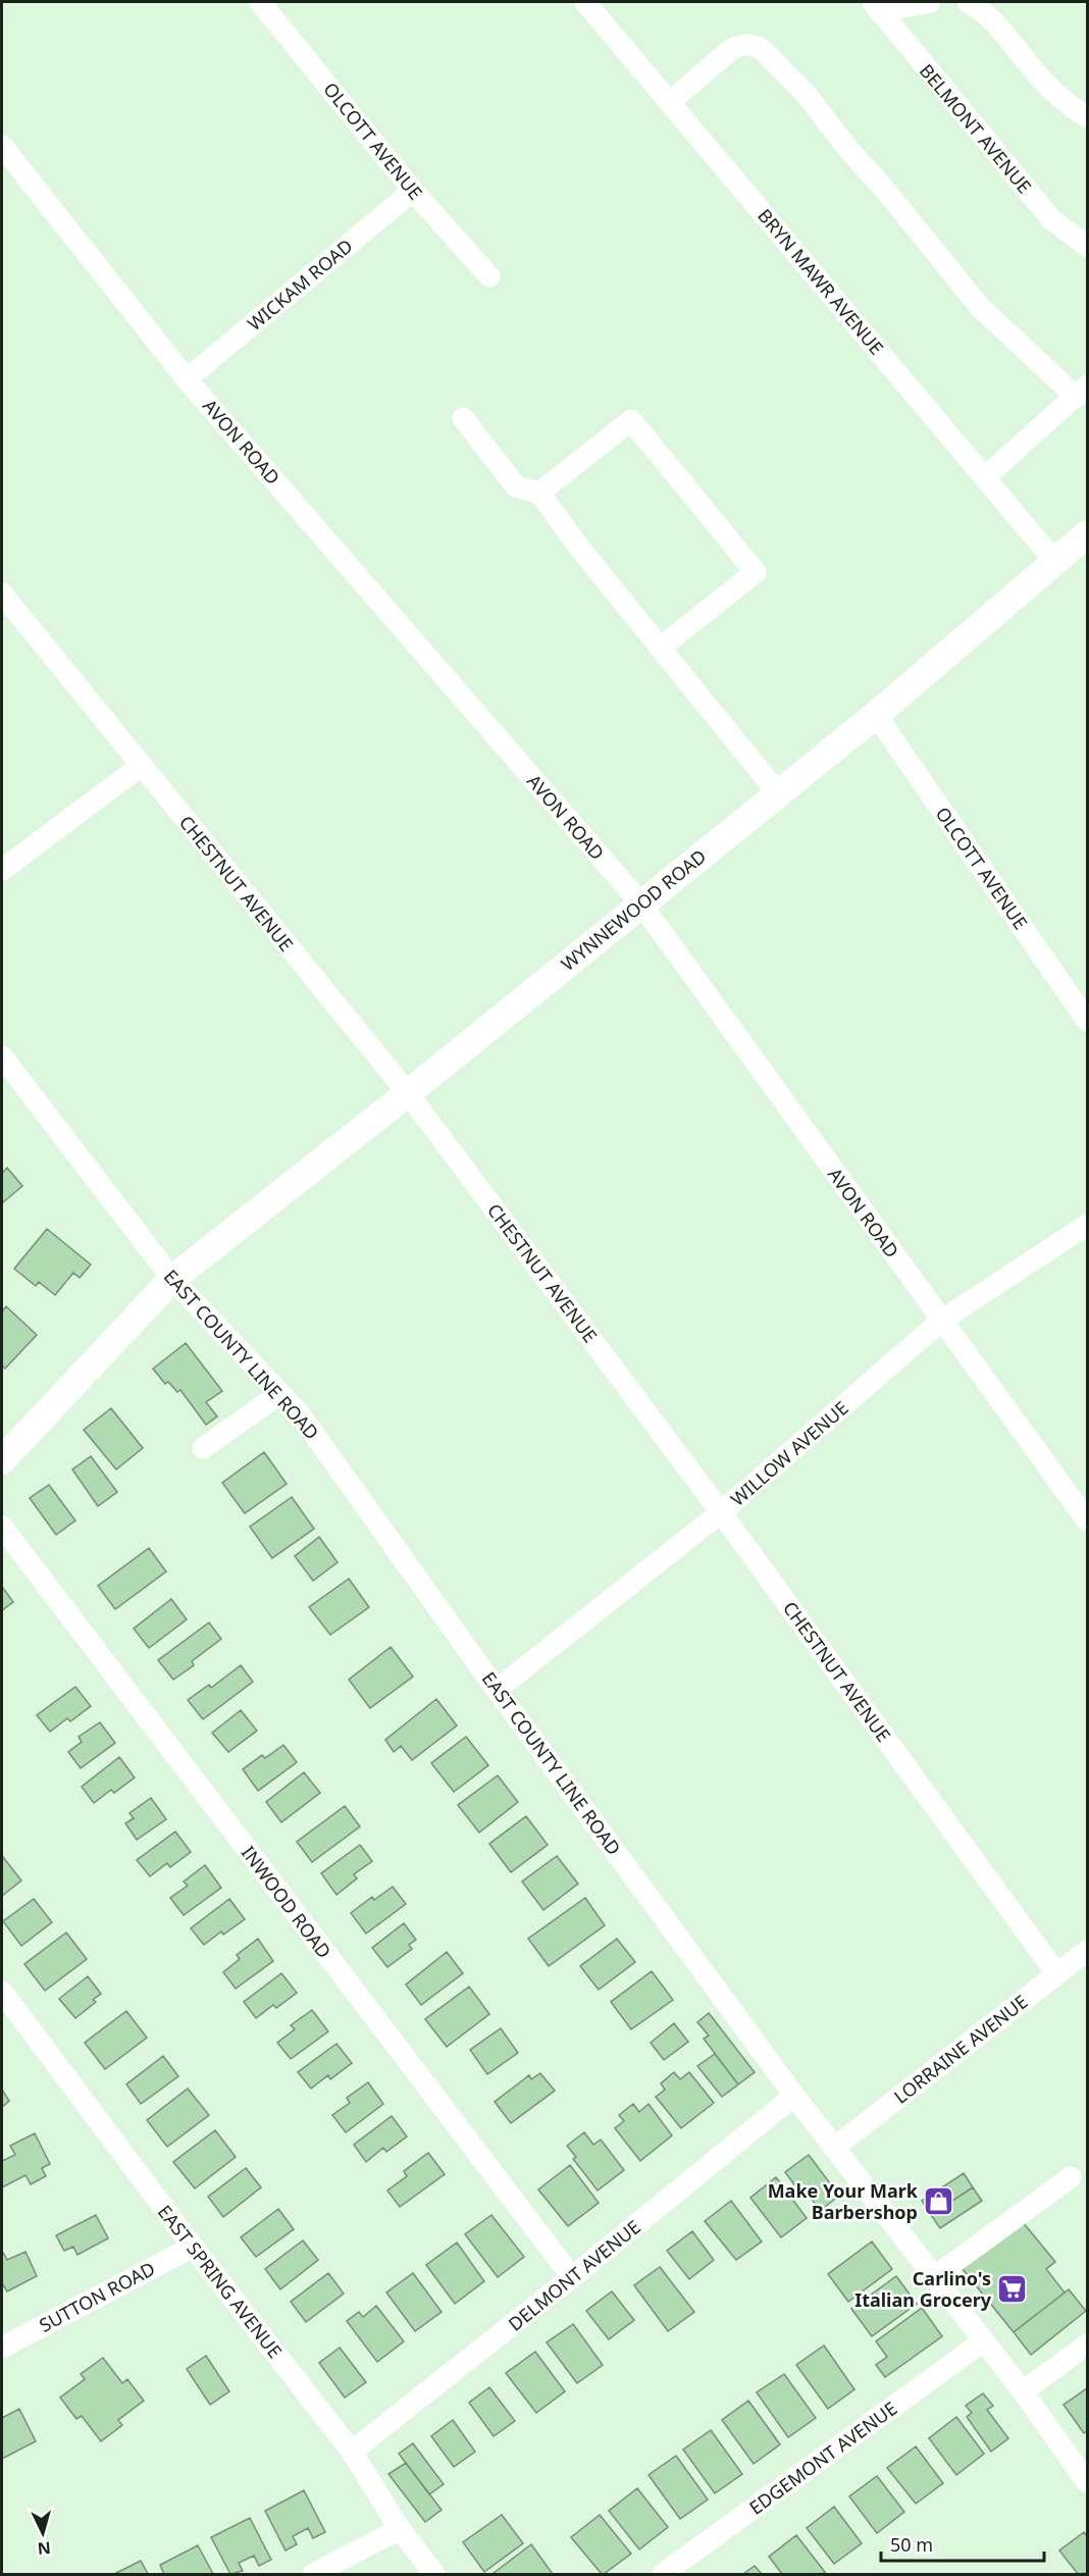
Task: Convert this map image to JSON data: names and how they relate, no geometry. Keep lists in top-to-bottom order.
{
  "streets": {
    "main road": ["WYNNEWOOD ROAD"],
    "street": [
      "BELMONT AVENUE",
      "OLCOTT AVENUE",
      "BRYN MAWR AVENUE",
      "WICKAM ROAD",
      "AVON ROAD",
      "CHESTNUT AVENUE",
      "EAST COUNTY LINE ROAD",
      "WILLOW AVENUE",
      "INWOOD ROAD",
      "LORRAINE AVENUE",
      "DELMONT AVENUE",
      "EAST SPRING AVENUE",
      "SUTTON ROAD",
      "EDGEMONT AVENUE"
    ]
  },
  "crossings": [
    ["OLCOTT AVENUE", "WICKAM ROAD"],
    ["OLCOTT AVENUE", "WYNNEWOOD ROAD"],
    ["BRYN MAWR AVENUE", "WYNNEWOOD ROAD"],
    ["WICKAM ROAD", "AVON ROAD"],
    ["AVON ROAD", "WYNNEWOOD ROAD"],
    ["AVON ROAD", "WILLOW AVENUE"],
    ["CHESTNUT AVENUE", "WYNNEWOOD ROAD"],
    ["CHESTNUT AVENUE", "WILLOW AVENUE"],
    ["CHESTNUT AVENUE", "LORRAINE AVENUE"],
    ["WYNNEWOOD ROAD", "EAST COUNTY LINE ROAD"],
    ["EAST COUNTY LINE ROAD", "WILLOW AVENUE"],
    ["EAST COUNTY LINE ROAD", "LORRAINE AVENUE"],
    ["EAST COUNTY LINE ROAD", "DELMONT AVENUE"],
    ["EAST COUNTY LINE ROAD", "EDGEMONT AVENUE"],
    ["INWOOD ROAD", "DELMONT AVENUE"],
    ["DELMONT AVENUE", "EAST SPRING AVENUE"],
    ["EAST SPRING AVENUE", "SUTTON ROAD"]
  ],
  "places": {
    "shop": ["Make Your Mark Barbershop"],
    "supermarket": ["Carlino's Italian Grocery"]
  },
  "scale_bar": "50 m",
  "north": "bottom"
}
